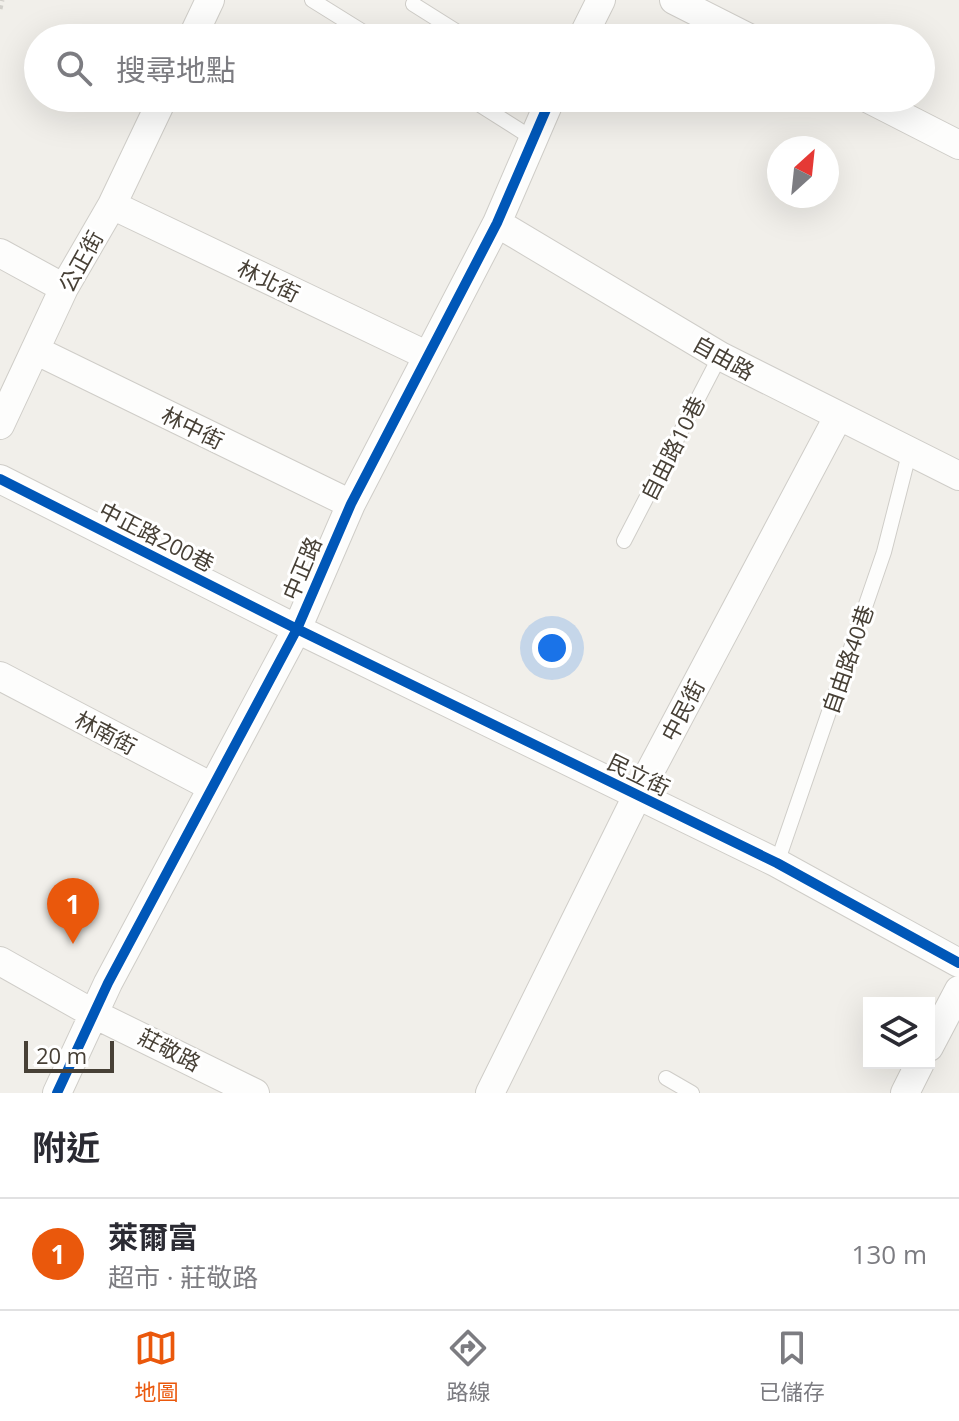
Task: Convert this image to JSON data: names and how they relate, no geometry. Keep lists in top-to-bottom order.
{
  "streets": {
    "street": [
      "公正街",
      "林北街",
      "自由路",
      "林中街",
      "中正路200巷",
      "中正路",
      "中民街",
      "林南街",
      "民立街",
      "莊敬路"
    ],
    "lane": ["自由路10巷", "自由路40巷"]
  },
  "crossings": [
    ["公正街", "林北街"],
    ["公正街", "林中街"],
    ["林北街", "中正路"],
    ["自由路", "自由路10巷"],
    ["自由路", "中正路"],
    ["自由路", "自由路40巷"],
    ["自由路", "中民街"],
    ["林中街", "中正路"],
    ["中正路200巷", "中正路"],
    ["中正路200巷", "民立街"],
    ["中正路", "林南街"],
    ["中正路", "民立街"],
    ["中正路", "莊敬路"],
    ["自由路40巷", "民立街"],
    ["中民街", "民立街"]
  ],
  "scale_bar": "20 m",
  "north": "top right",
  "page": {
    "search": "搜尋地點",
    "pins": "1",
    "scale": "20 m",
    "heading": "附近",
    "list": [
      {
        "mark": "1",
        "name": "萊爾富",
        "note": "超市 · 莊敬路",
        "value": "130 m"
      }
    ],
    "nav": ["地圖", "路線", "已儲存"]
  }
}
